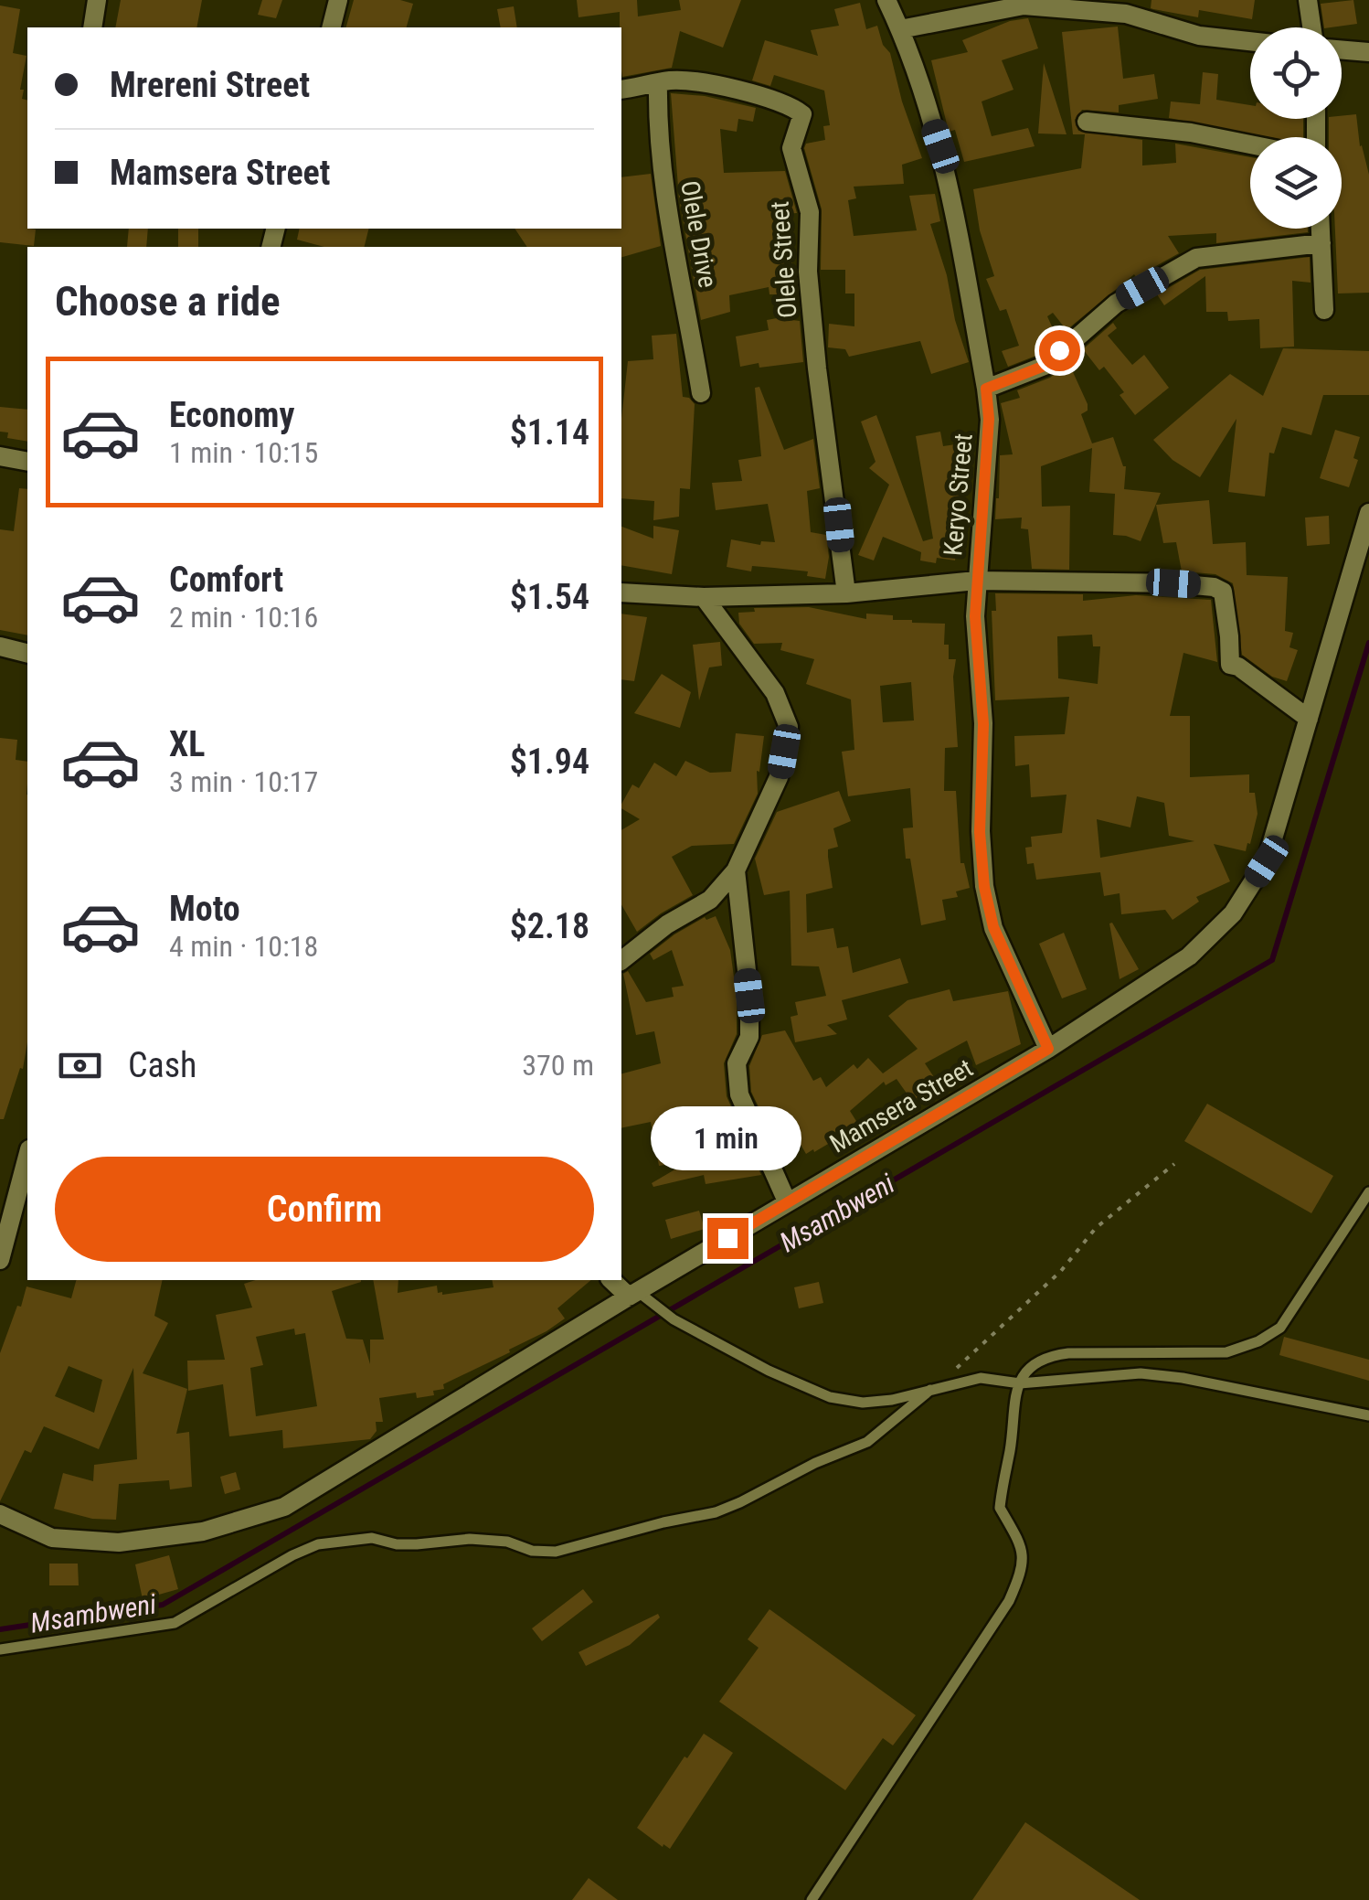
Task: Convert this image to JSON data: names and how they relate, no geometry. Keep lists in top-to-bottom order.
{
  "streets": {
    "street": [
      "Olele Drive",
      "Olele Street",
      "Keryo Street",
      "Mamsera Street"
    ]
  },
  "crossings": [
    ["Olele Drive", "Olele Street"],
    ["Keryo Street", "Mamsera Street"]
  ],
  "water": ["Msambweni"],
  "page": {
    "banner": ["Mrereni Street", "Mamsera Street"],
    "heading": "Choose a ride",
    "list": [
      {
        "name": "Economy",
        "note": "1 min · 10:15",
        "value": "$1.14"
      },
      {
        "name": "Comfort",
        "note": "2 min · 10:16",
        "value": "$1.54"
      },
      {
        "name": "XL",
        "note": "3 min · 10:17",
        "value": "$1.94"
      },
      {
        "name": "Moto",
        "note": "4 min · 10:18",
        "value": "$2.18"
      }
    ],
    "pay": ["Cash", "370 m"],
    "bubble": "1 min",
    "buttons": "Confirm"
  }
}
